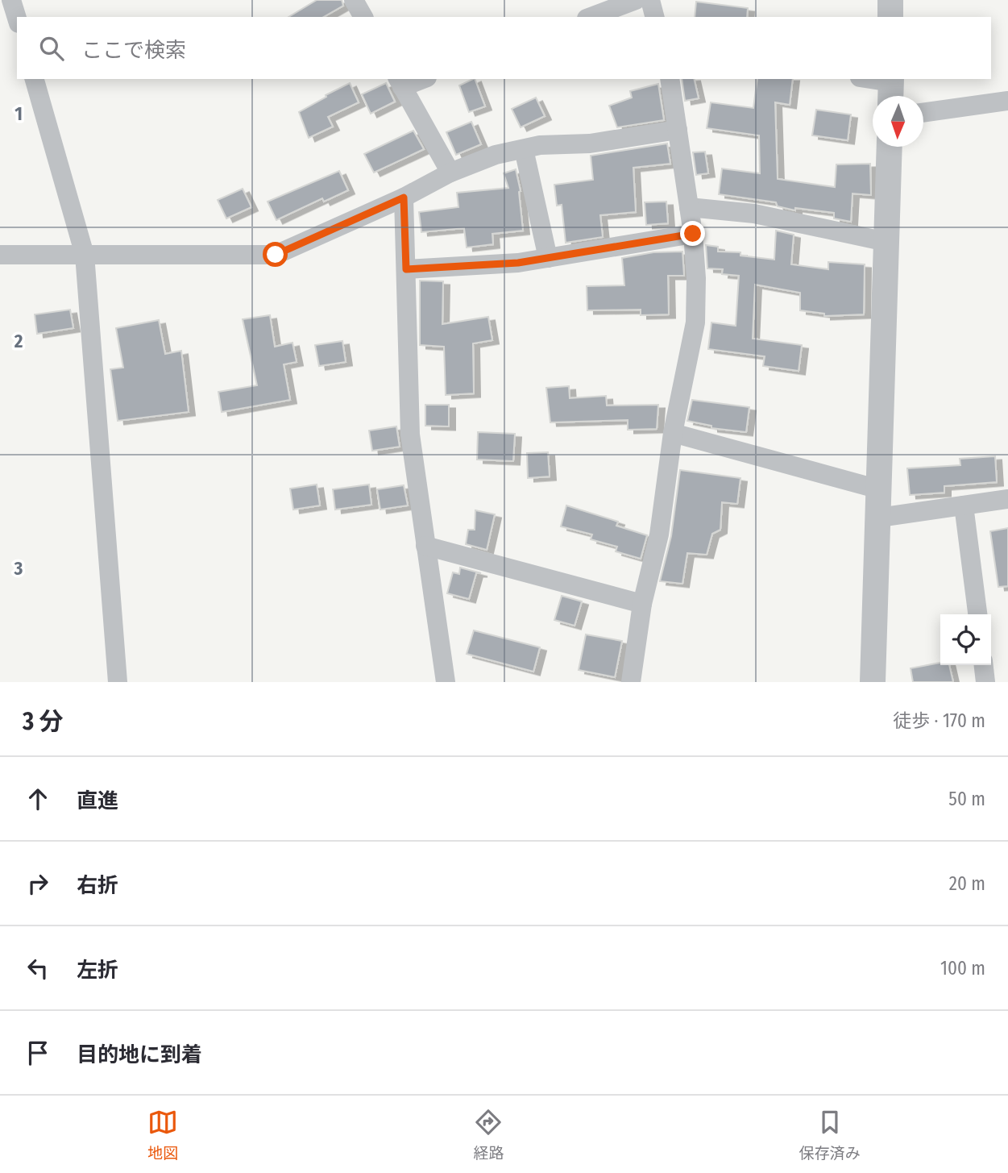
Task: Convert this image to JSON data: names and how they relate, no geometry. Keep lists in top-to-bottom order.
{
  "north": "bottom",
  "page": {
    "search": "ここで検索",
    "heading": ["3 分", "徒歩 · 170 m"],
    "list": [
      ["直進", "50 m"],
      ["右折", "20 m"],
      ["左折", "100 m"],
      "目的地に到着"
    ],
    "nav": ["地図", "経路", "保存済み"]
  },
  "grid": {
    "rows": ["1", "2", "3"]
  }
}
